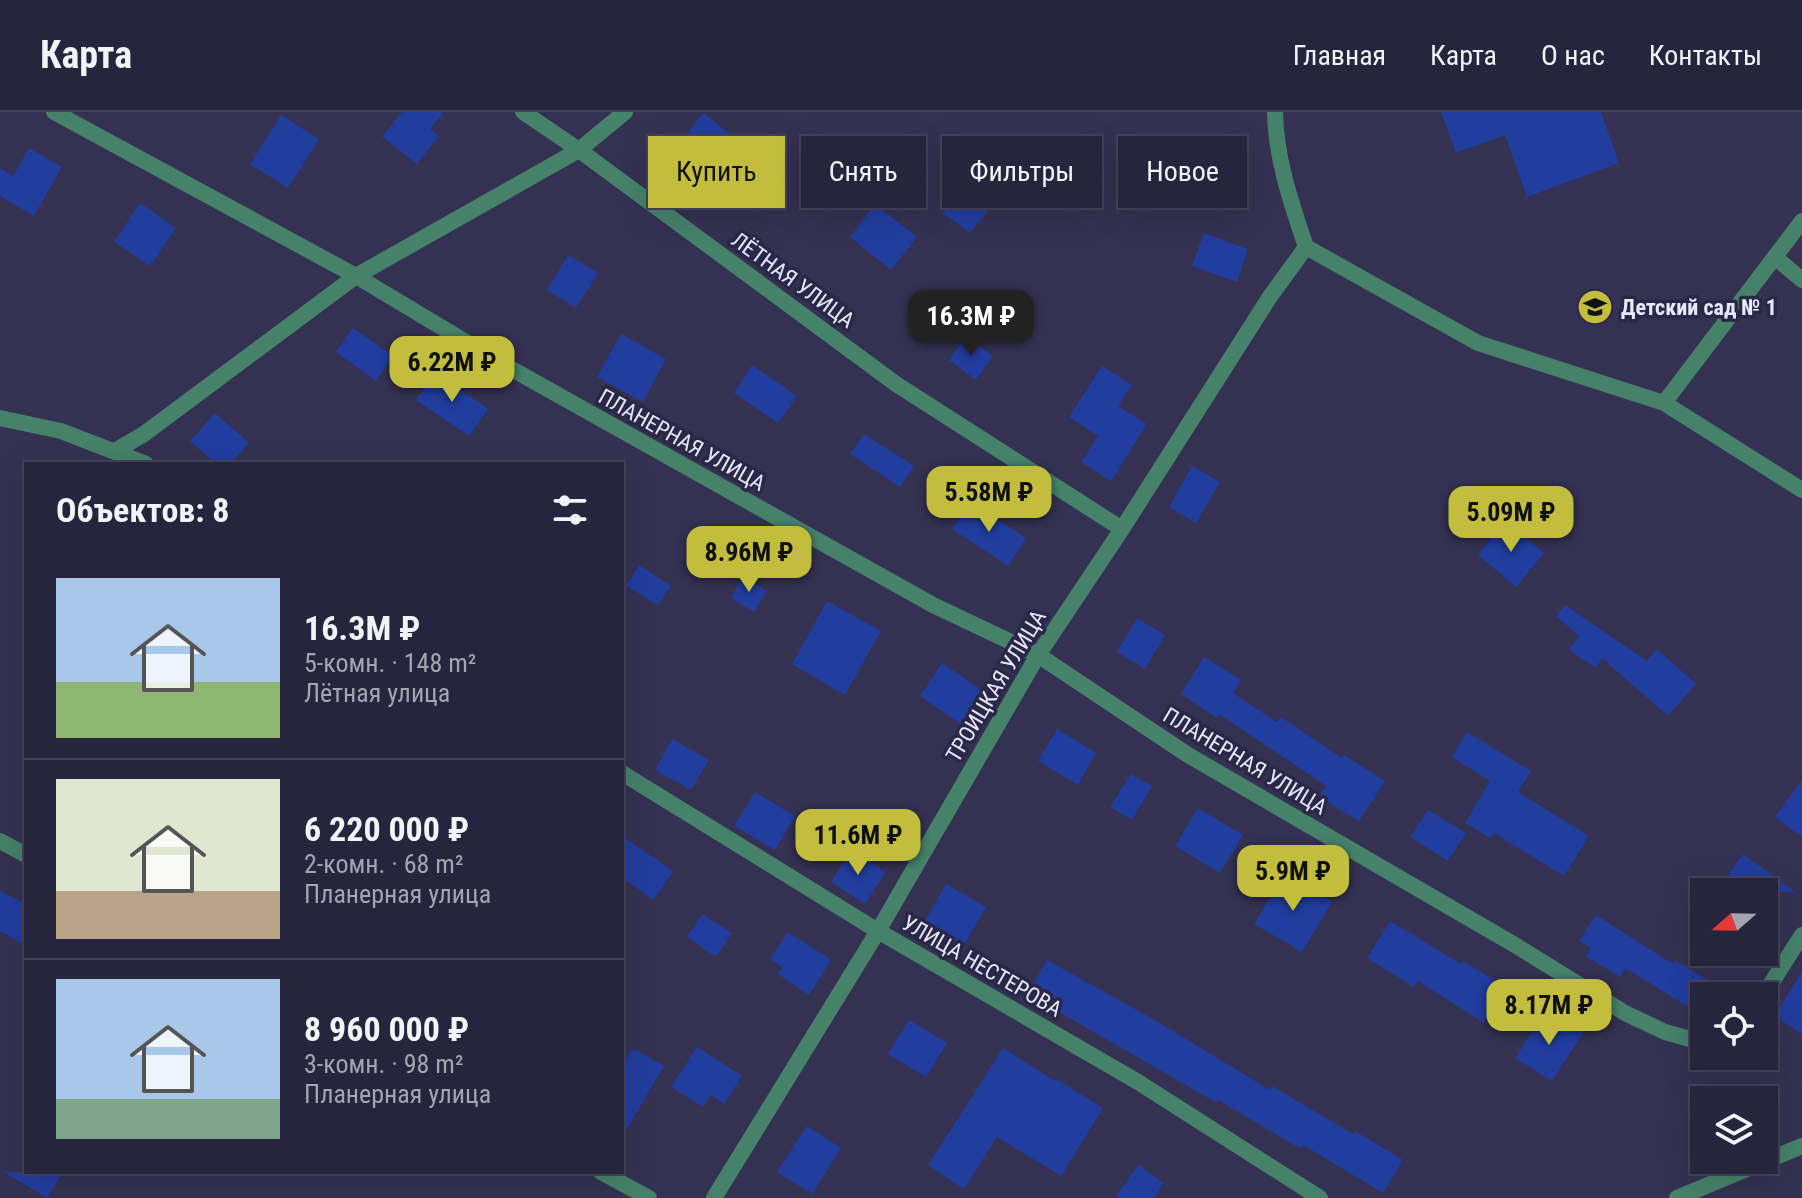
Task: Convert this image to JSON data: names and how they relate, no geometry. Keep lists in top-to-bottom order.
{
  "streets": {
    "street": [
      "ЛЁТНАЯ УЛИЦА",
      "ПЛАНЕРНАЯ УЛИЦА",
      "ТРОИЦКАЯ УЛИЦА",
      "УЛИЦА НЕСТЕРОВА"
    ]
  },
  "crossings": [
    ["ЛЁТНАЯ УЛИЦА", "ТРОИЦКАЯ УЛИЦА"],
    ["ПЛАНЕРНАЯ УЛИЦА", "ТРОИЦКАЯ УЛИЦА"],
    ["ТРОИЦКАЯ УЛИЦА", "УЛИЦА НЕСТЕРОВА"]
  ],
  "places": {
    "school or university": ["Детский сад № 1"]
  },
  "north": "left",
  "page": {
    "header": "Карта",
    "nav": [
      "Главная",
      "Карта",
      "О нас",
      "Контакты"
    ],
    "chip": [
      "Купить",
      "Снять",
      "Фильтры",
      "Новое"
    ],
    "price": [
      "16.3M ₽",
      "6.22M ₽",
      "5.58M ₽",
      "5.09M ₽",
      "8.96M ₽",
      "11.6M ₽",
      "5.9M ₽",
      "8.17M ₽"
    ],
    "heading": "Объектов: 8",
    "list": [
      {
        "name": "16.3M ₽",
        "note": "5-комн. · 148 m² · Лётная улица"
      },
      {
        "name": "6 220 000 ₽",
        "note": "2-комн. · 68 m² · Планерная улица"
      },
      {
        "name": "8 960 000 ₽",
        "note": "3-комн. · 98 m² · Планерная улица"
      }
    ]
  }
}
